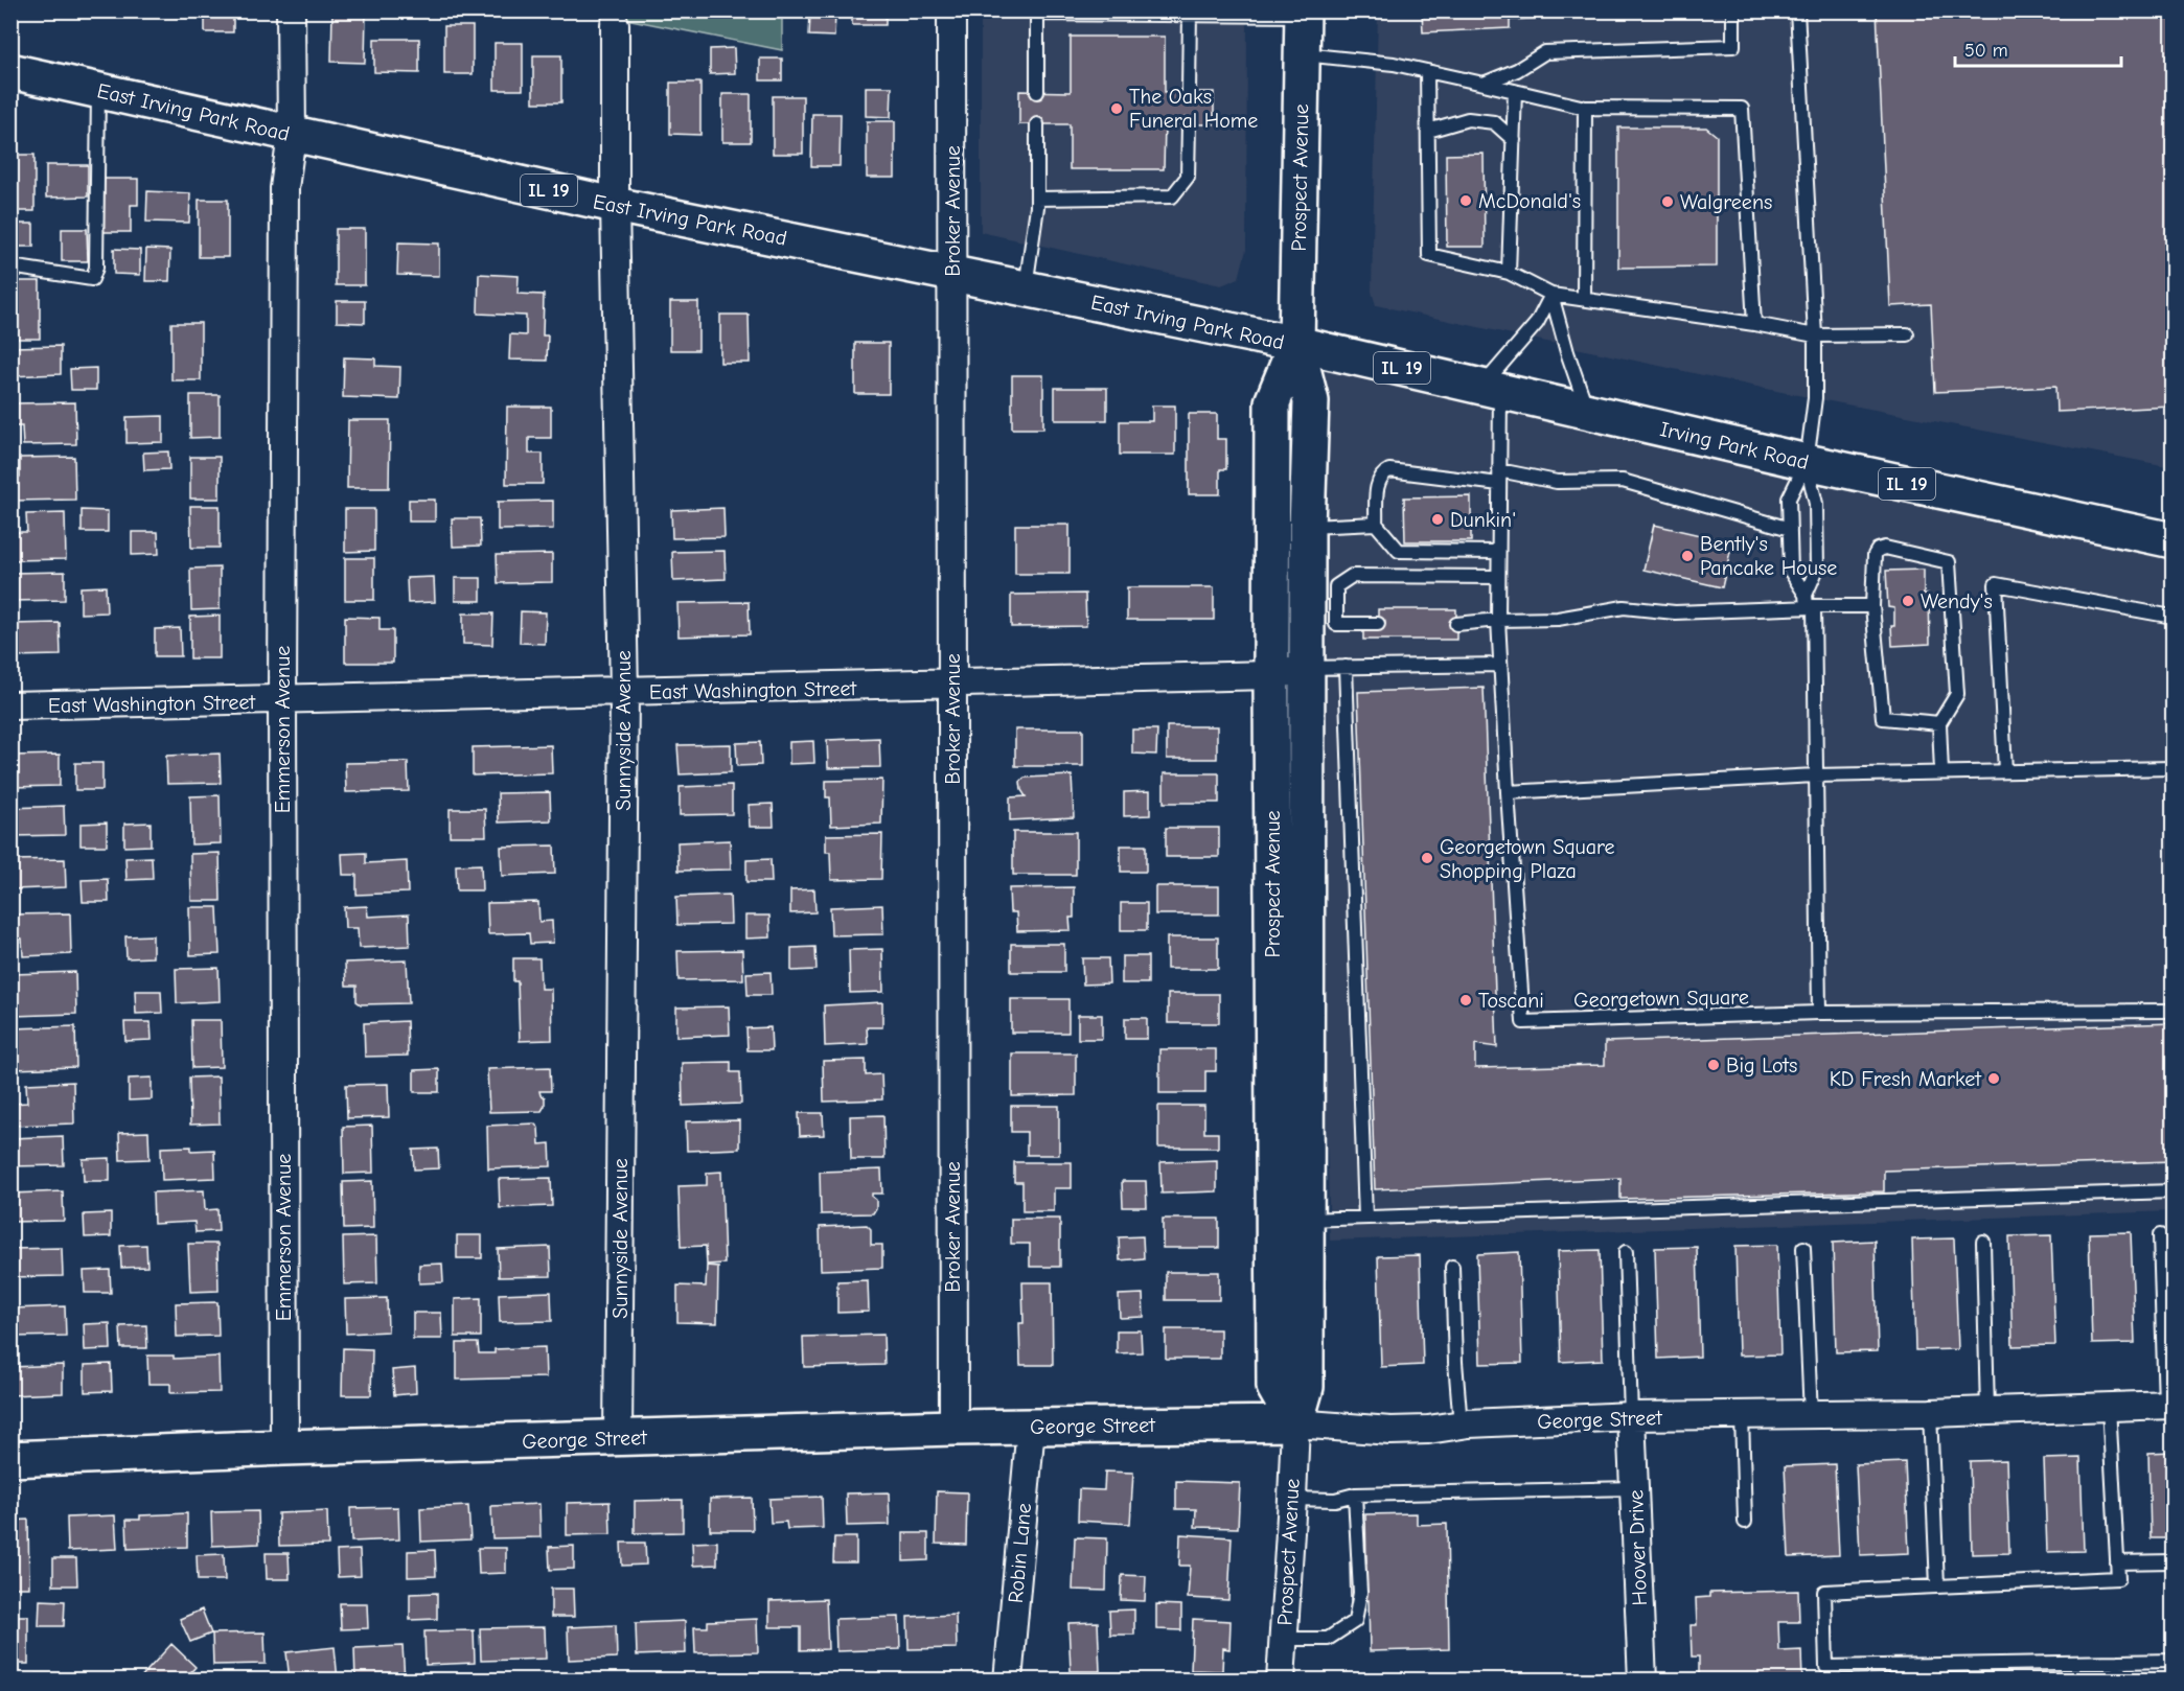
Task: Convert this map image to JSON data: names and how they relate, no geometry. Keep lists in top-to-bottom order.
{
  "streets": {
    "street": [
      "East Irving Park Road",
      "Prospect Avenue",
      "IL 19",
      "Broker Avenue",
      "Irving Park Road",
      "East Washington Street",
      "Emmerson Avenue",
      "Sunnyside Avenue",
      "George Street",
      "Hoover Drive",
      "Robin Lane"
    ],
    "lane": ["Georgetown Square"]
  },
  "crossings": [
    ["East Irving Park Road", "Prospect Avenue"],
    ["East Irving Park Road", "Broker Avenue"],
    ["East Irving Park Road", "Irving Park Road"],
    ["East Irving Park Road", "Emmerson Avenue"],
    ["East Irving Park Road", "Sunnyside Avenue"],
    ["Prospect Avenue", "Irving Park Road"],
    ["Prospect Avenue", "East Washington Street"],
    ["Prospect Avenue", "George Street"],
    ["Broker Avenue", "East Washington Street"],
    ["Broker Avenue", "George Street"],
    ["Irving Park Road", "Georgetown Square"],
    ["East Washington Street", "Emmerson Avenue"],
    ["East Washington Street", "Sunnyside Avenue"],
    ["Emmerson Avenue", "George Street"],
    ["Sunnyside Avenue", "George Street"],
    ["George Street", "Hoover Drive"],
    ["George Street", "Robin Lane"]
  ],
  "places": [
    "The Oaks Funeral Home",
    "McDonald's",
    "Walgreens",
    "Dunkin'",
    "Bently's Pancake House",
    "Wendy's",
    "Georgetown Square Shopping Plaza",
    "Toscani",
    "Big Lots",
    "KD Fresh Market"
  ],
  "scale_bar": "50 m"
}
